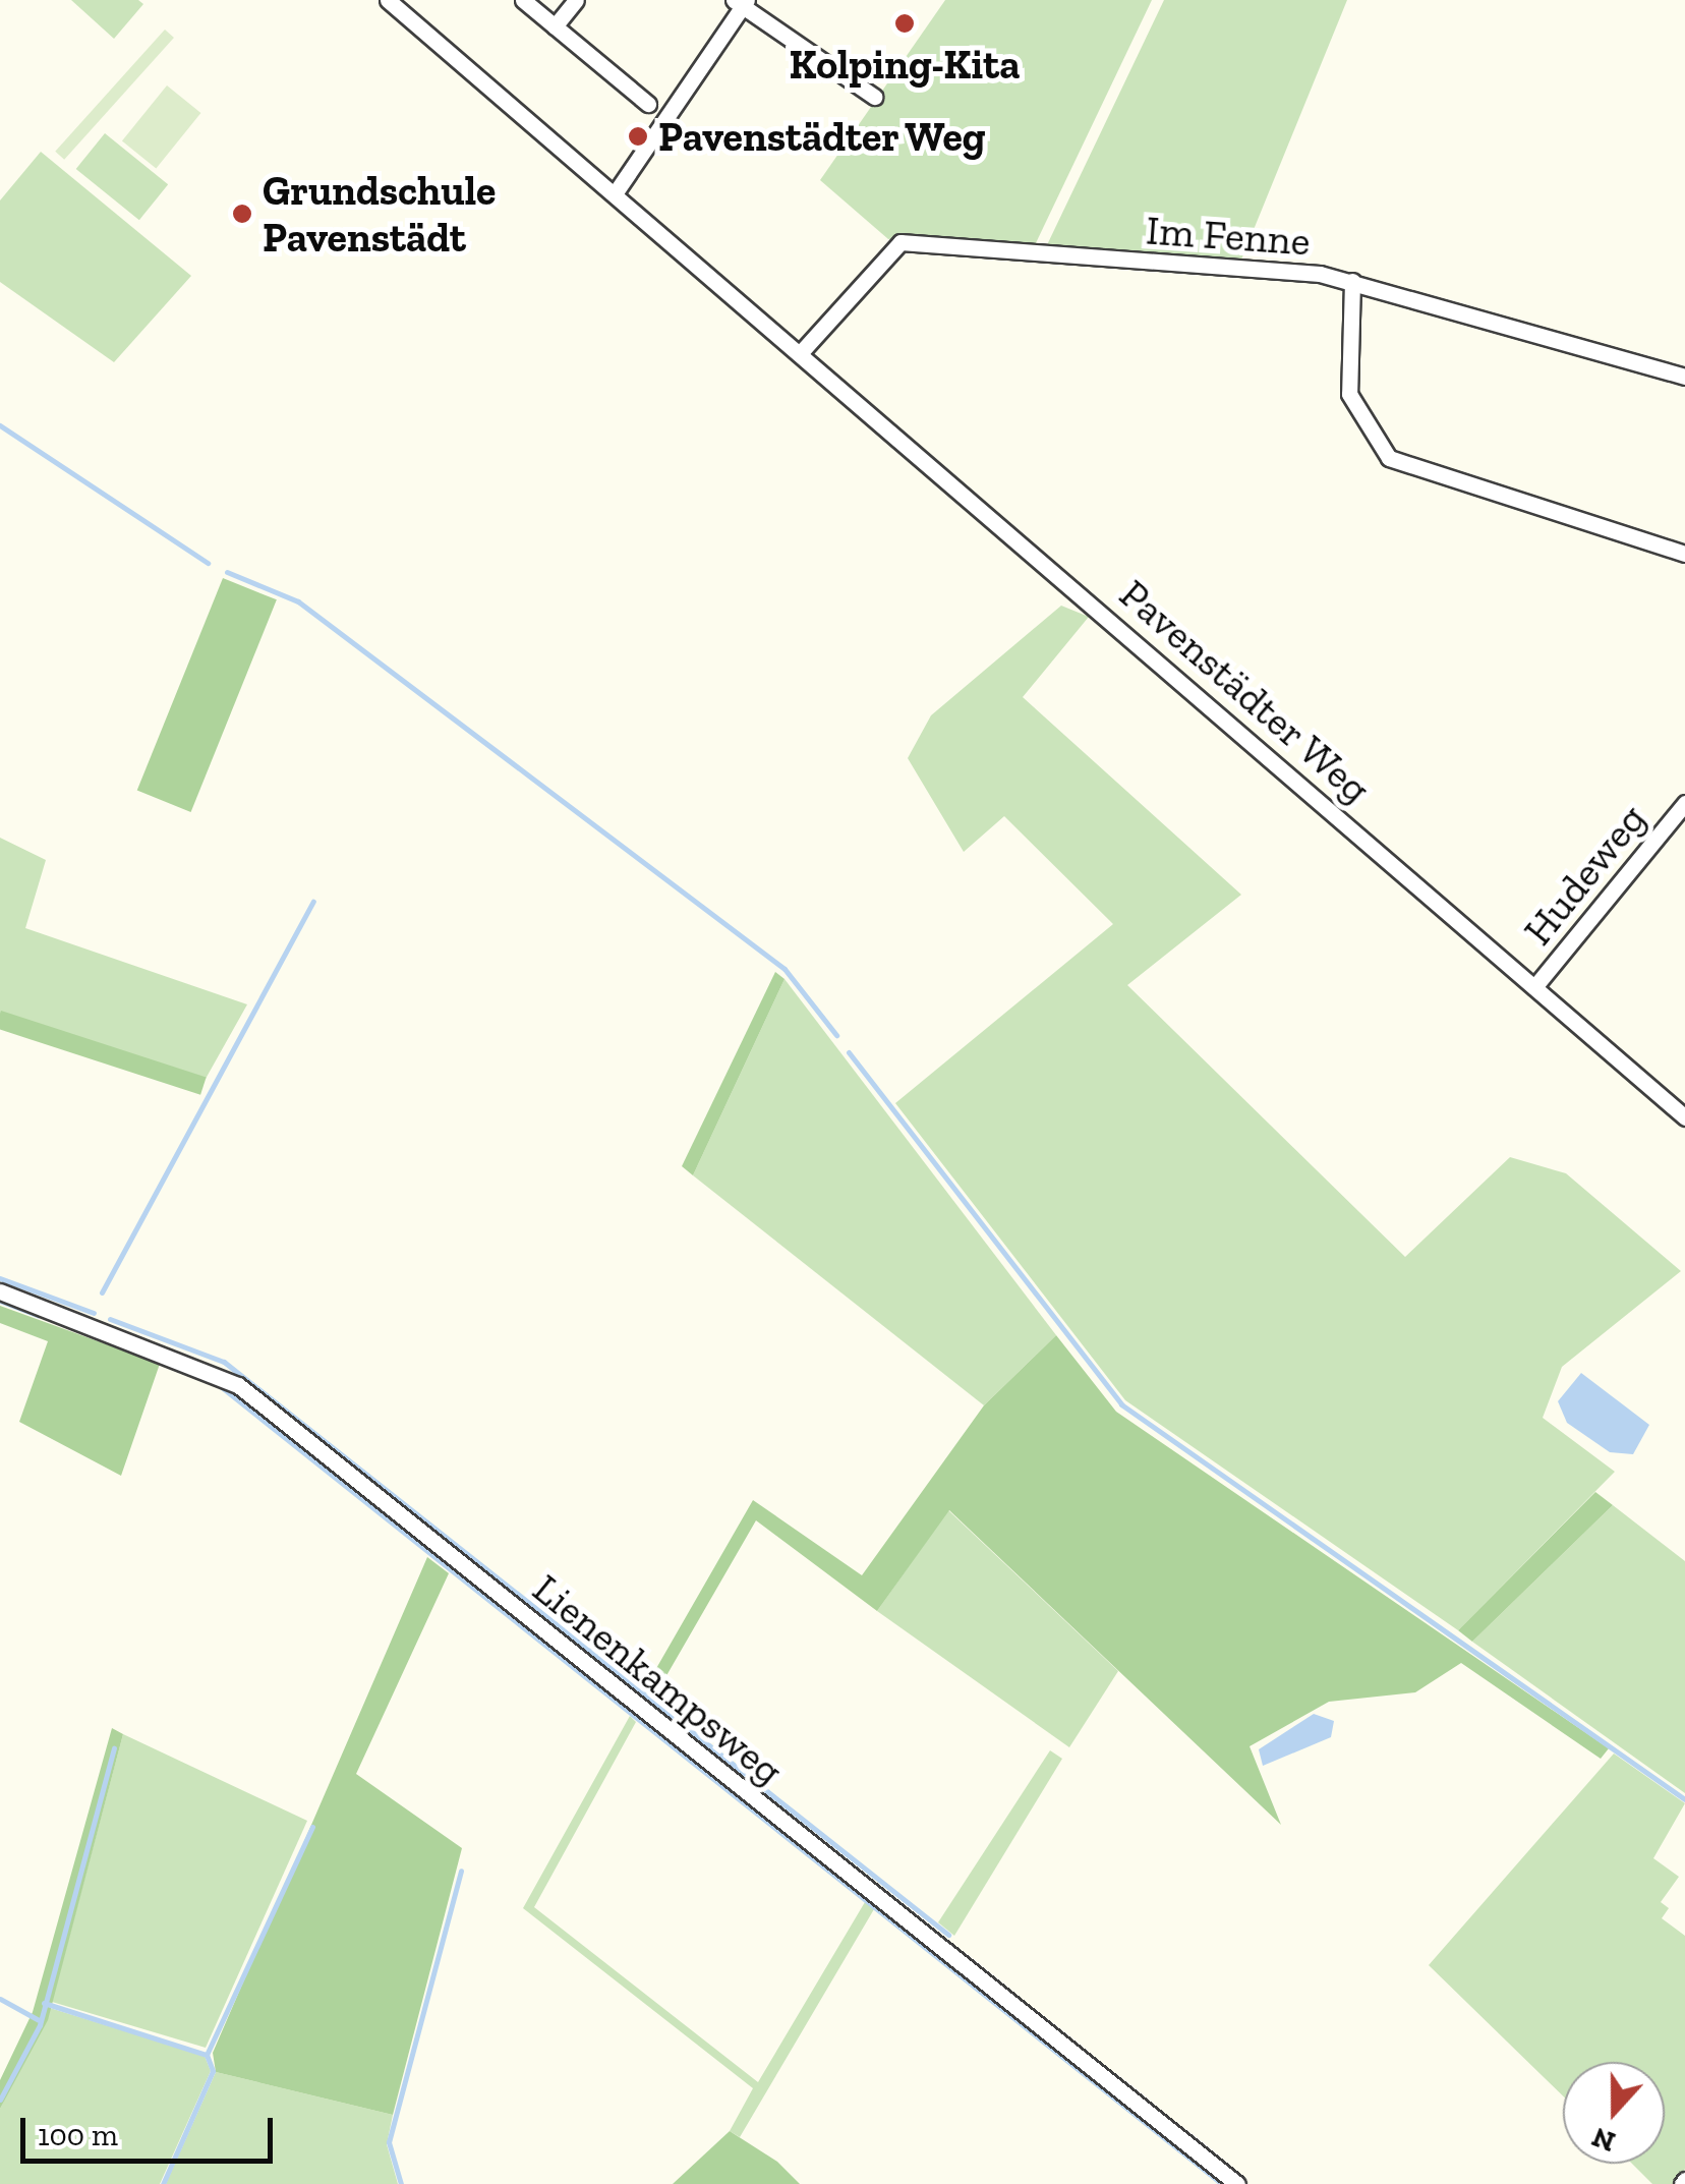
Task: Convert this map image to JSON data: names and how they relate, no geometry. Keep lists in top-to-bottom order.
{
  "streets": {
    "street": [
      "Im Fenne",
      "Pavenstädter Weg",
      "Hudeweg",
      "Lienenkampsweg"
    ]
  },
  "crossings": [
    ["Im Fenne", "Pavenstädter Weg"],
    ["Pavenstädter Weg", "Hudeweg"]
  ],
  "places": ["Kolping-Kita", "Pavenstädter Weg", "Grundschule Pavenstädt"],
  "scale_bar": "100 m",
  "north": "bottom"
}
